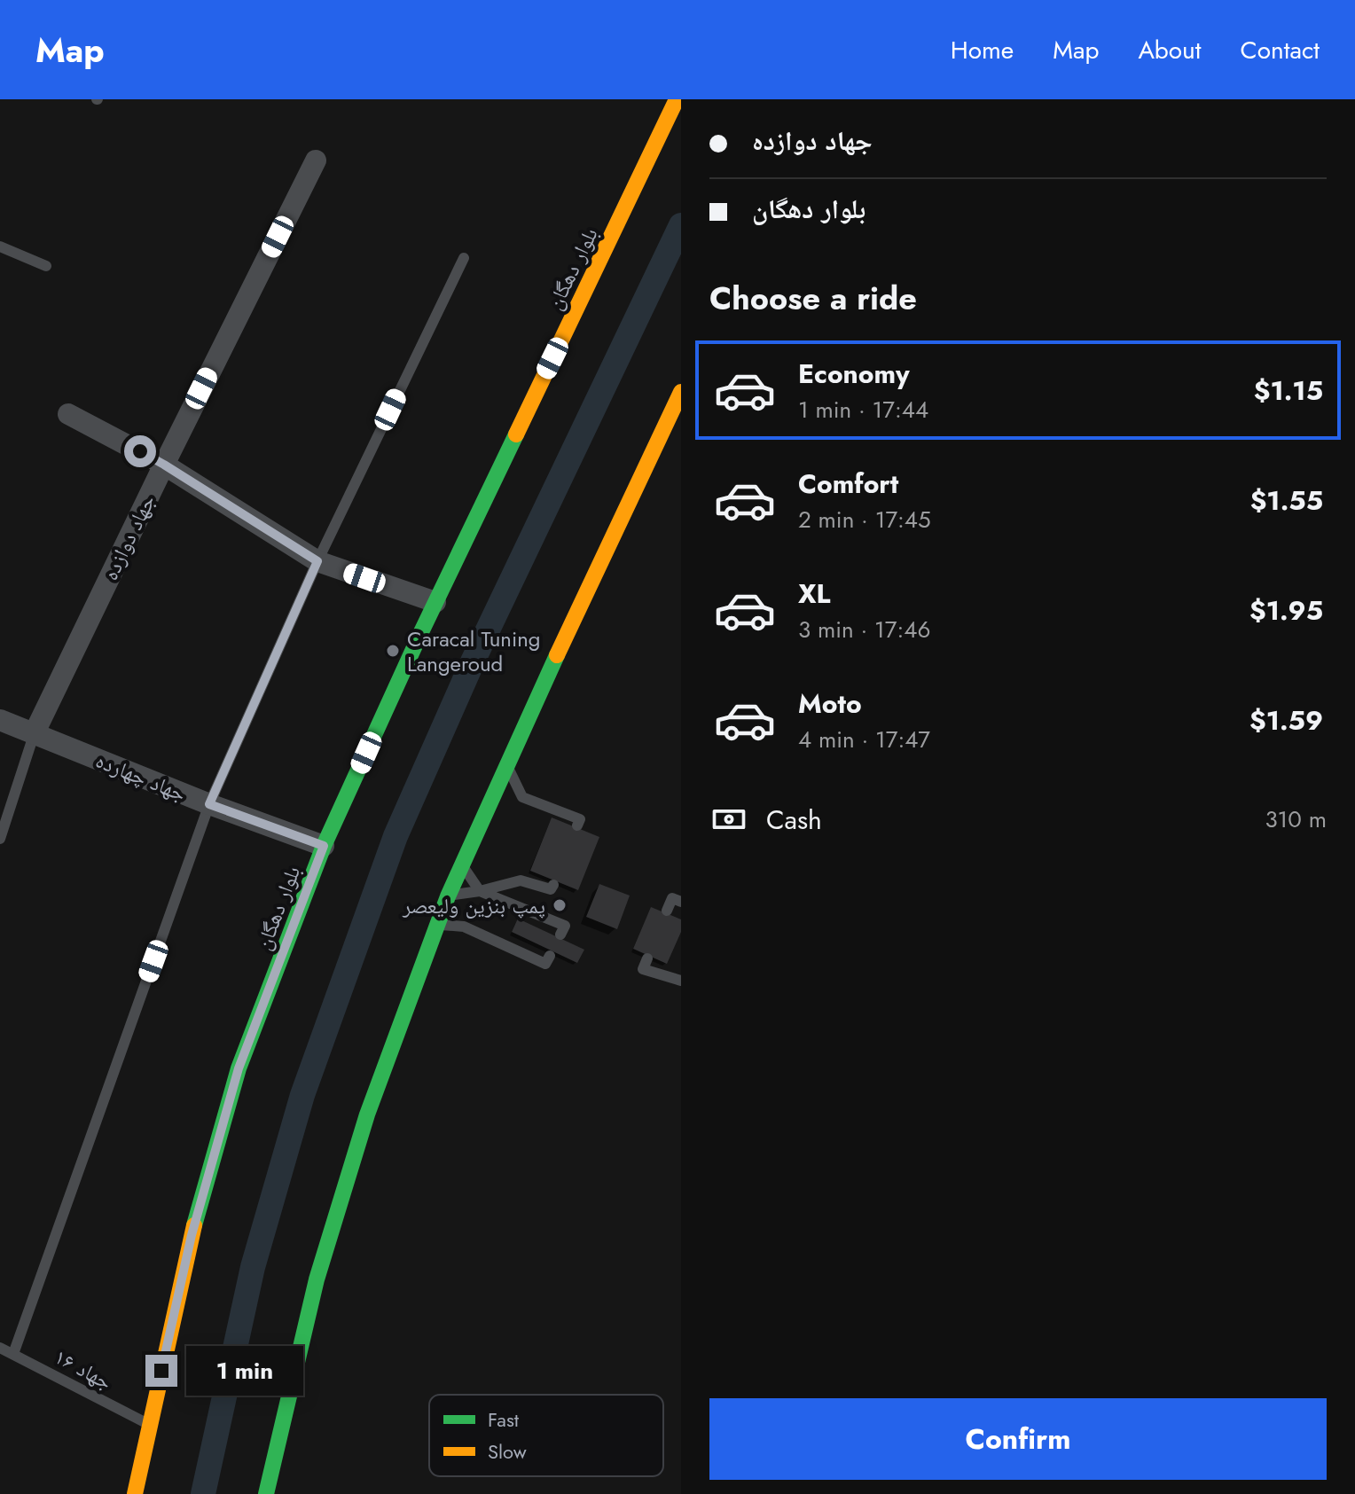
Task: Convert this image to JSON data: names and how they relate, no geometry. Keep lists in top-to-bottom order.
{
  "streets": {
    "main road": ["بلوار دهگان"],
    "street": ["جهاد دوازده", "جهاد چهارده"],
    "lane": ["جهاد ۱۶"]
  },
  "crossings": [
    ["بلوار دهگان", "جهاد چهارده"],
    ["بلوار دهگان", "جهاد ۱۶"],
    ["جهاد دوازده", "جهاد چهارده"]
  ],
  "places": ["Caracal Tuning Langeroud", "پمپ بنزین ولیعصر"],
  "legend": ["Fast", "Slow"],
  "page": {
    "header": "Map",
    "nav": [
      "Home",
      "Map",
      "About",
      "Contact"
    ],
    "banner": ["جهاد دوازده", "بلوار دهگان"],
    "heading": "Choose a ride",
    "list": [
      {
        "name": "Economy",
        "note": "1 min · 17:44",
        "value": "$1.15"
      },
      {
        "name": "Comfort",
        "note": "2 min · 17:45",
        "value": "$1.55"
      },
      {
        "name": "XL",
        "note": "3 min · 17:46",
        "value": "$1.95"
      },
      {
        "name": "Moto",
        "note": "4 min · 17:47",
        "value": "$1.59"
      }
    ],
    "pay": ["Cash", "310 m"],
    "bubble": "1 min",
    "buttons": "Confirm"
  }
}
